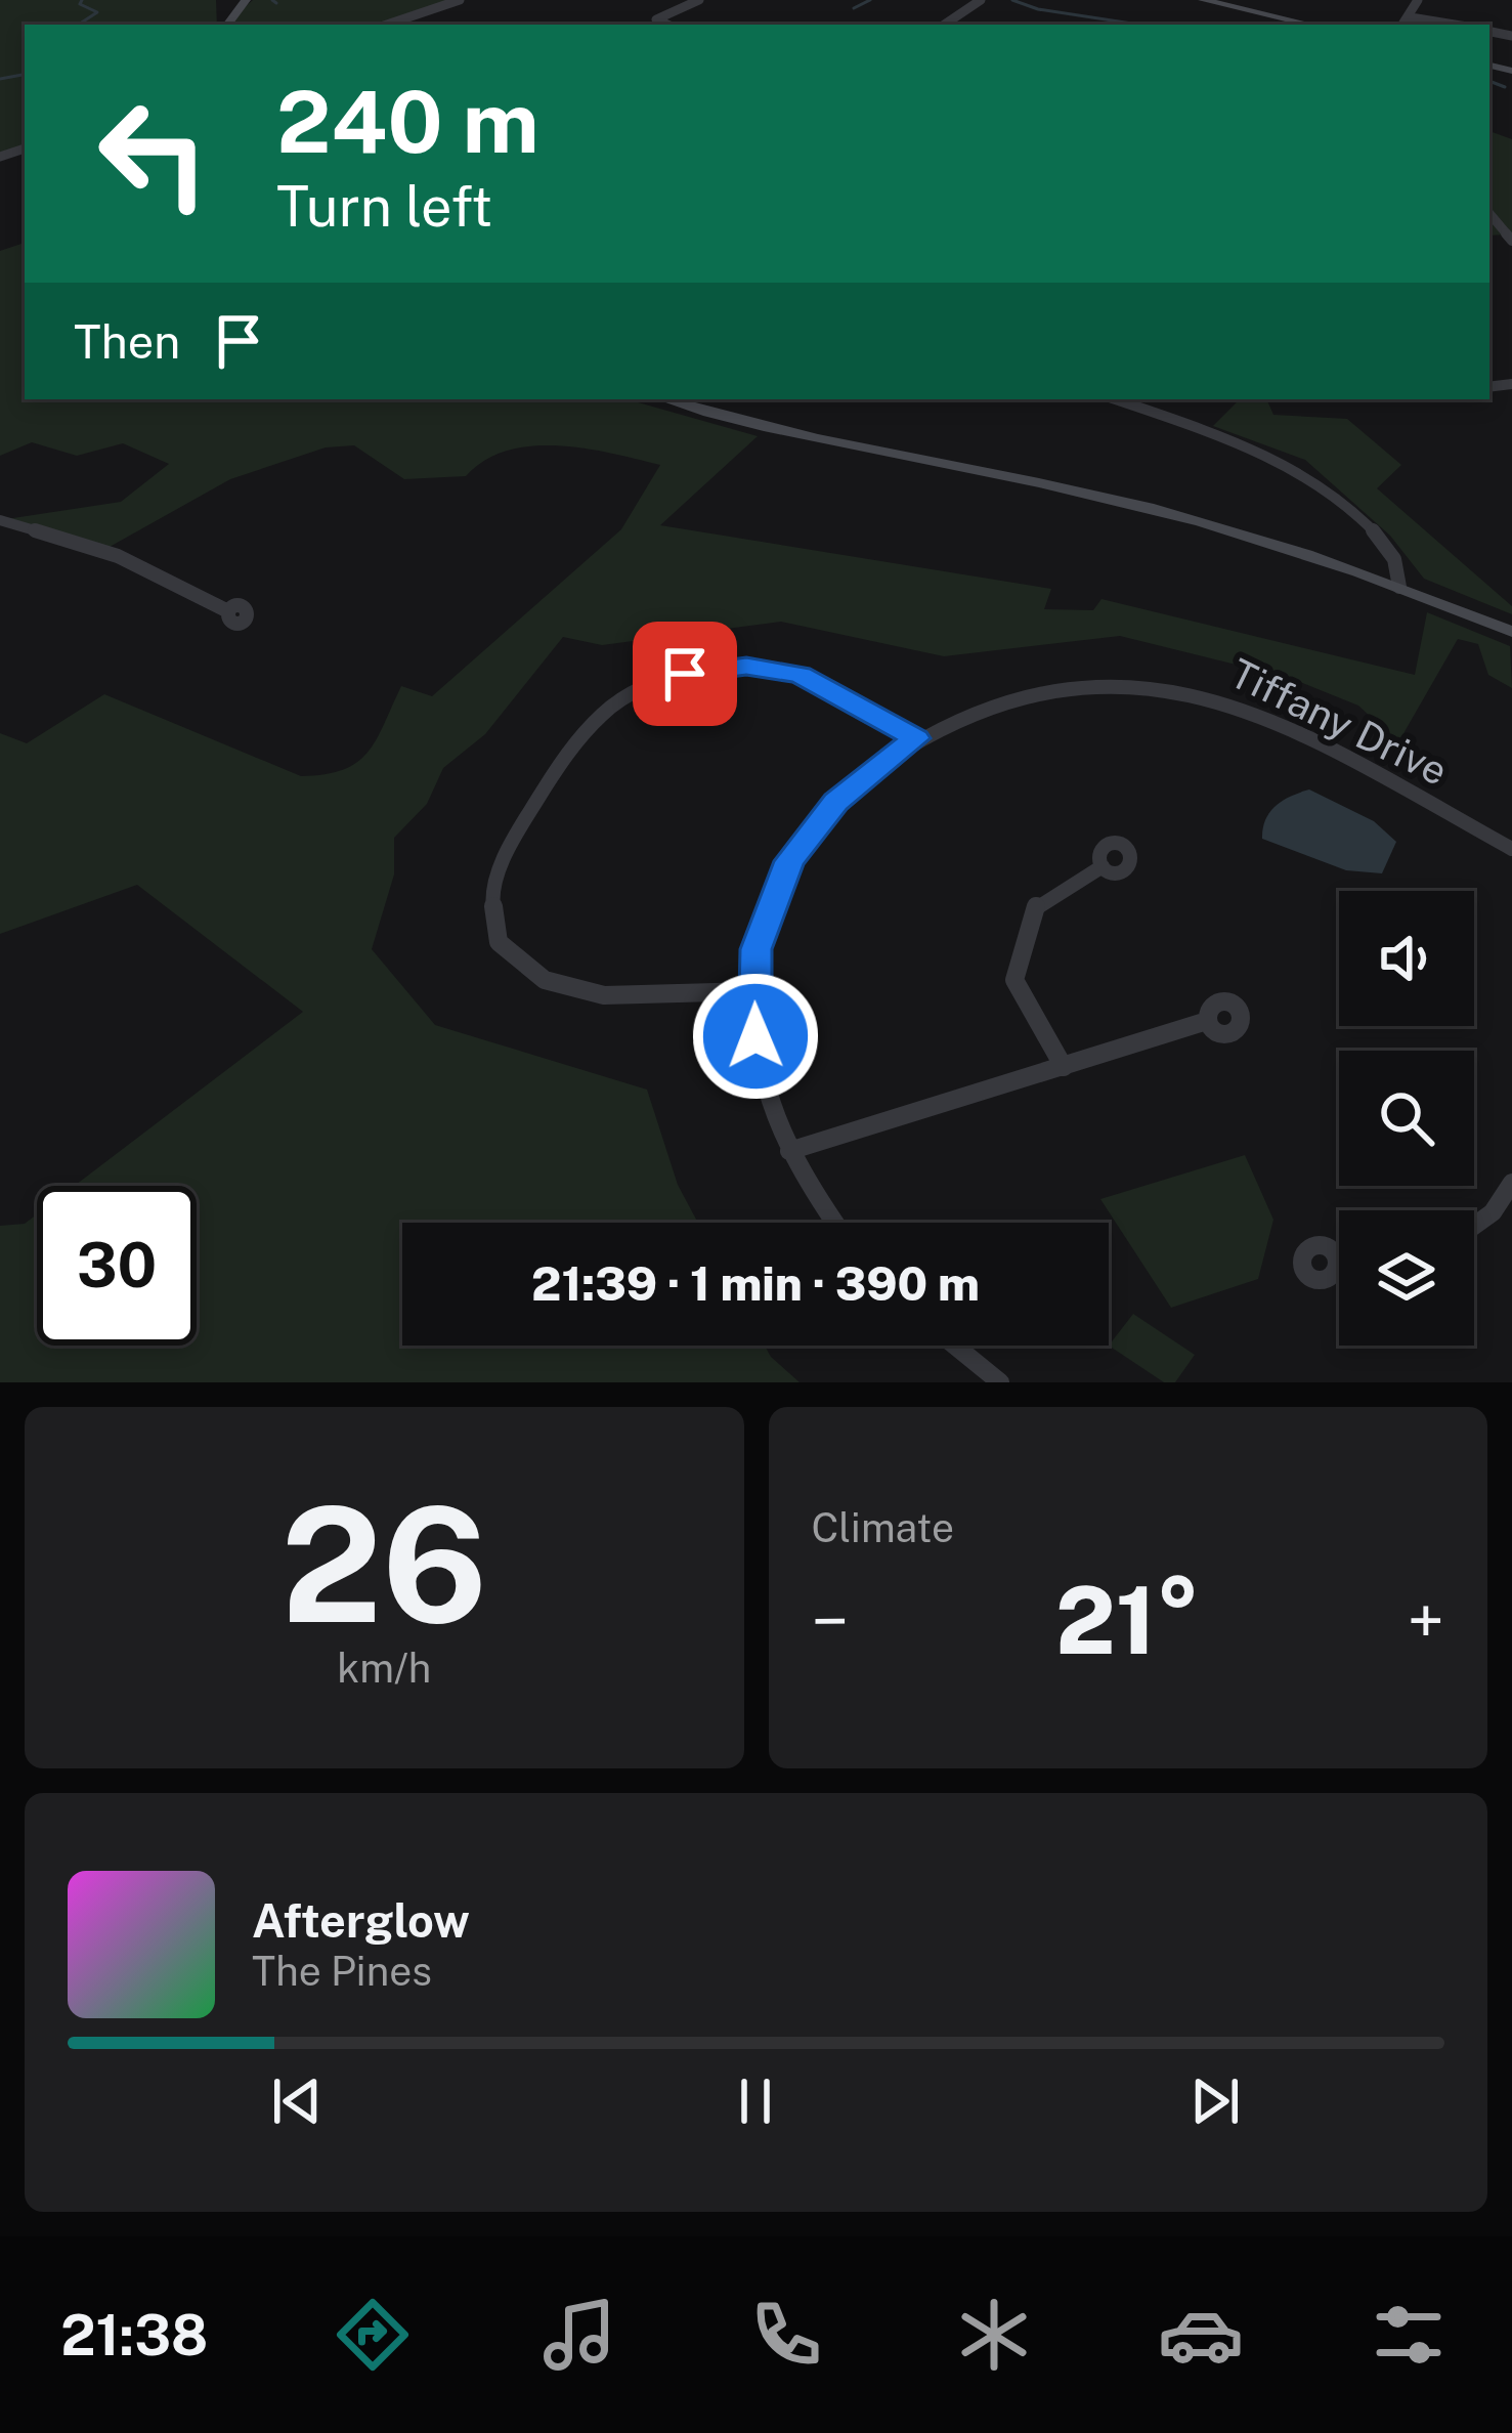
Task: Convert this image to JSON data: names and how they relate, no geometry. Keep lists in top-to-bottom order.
{
  "streets": {
    "street": ["Tiffany Drive"]
  },
  "page": {
    "turn": ["240 m", "Turn left"],
    "then": "Then",
    "limit": "30",
    "trip": "21:39 · 1 min · 390 m",
    "tile": [
      ["26", "km/h"],
      "Climate"
    ],
    "heat": ["−", "21°", "+"],
    "song": ["Afterglow", "The Pines"],
    "tabs": "21:38"
  }
}
